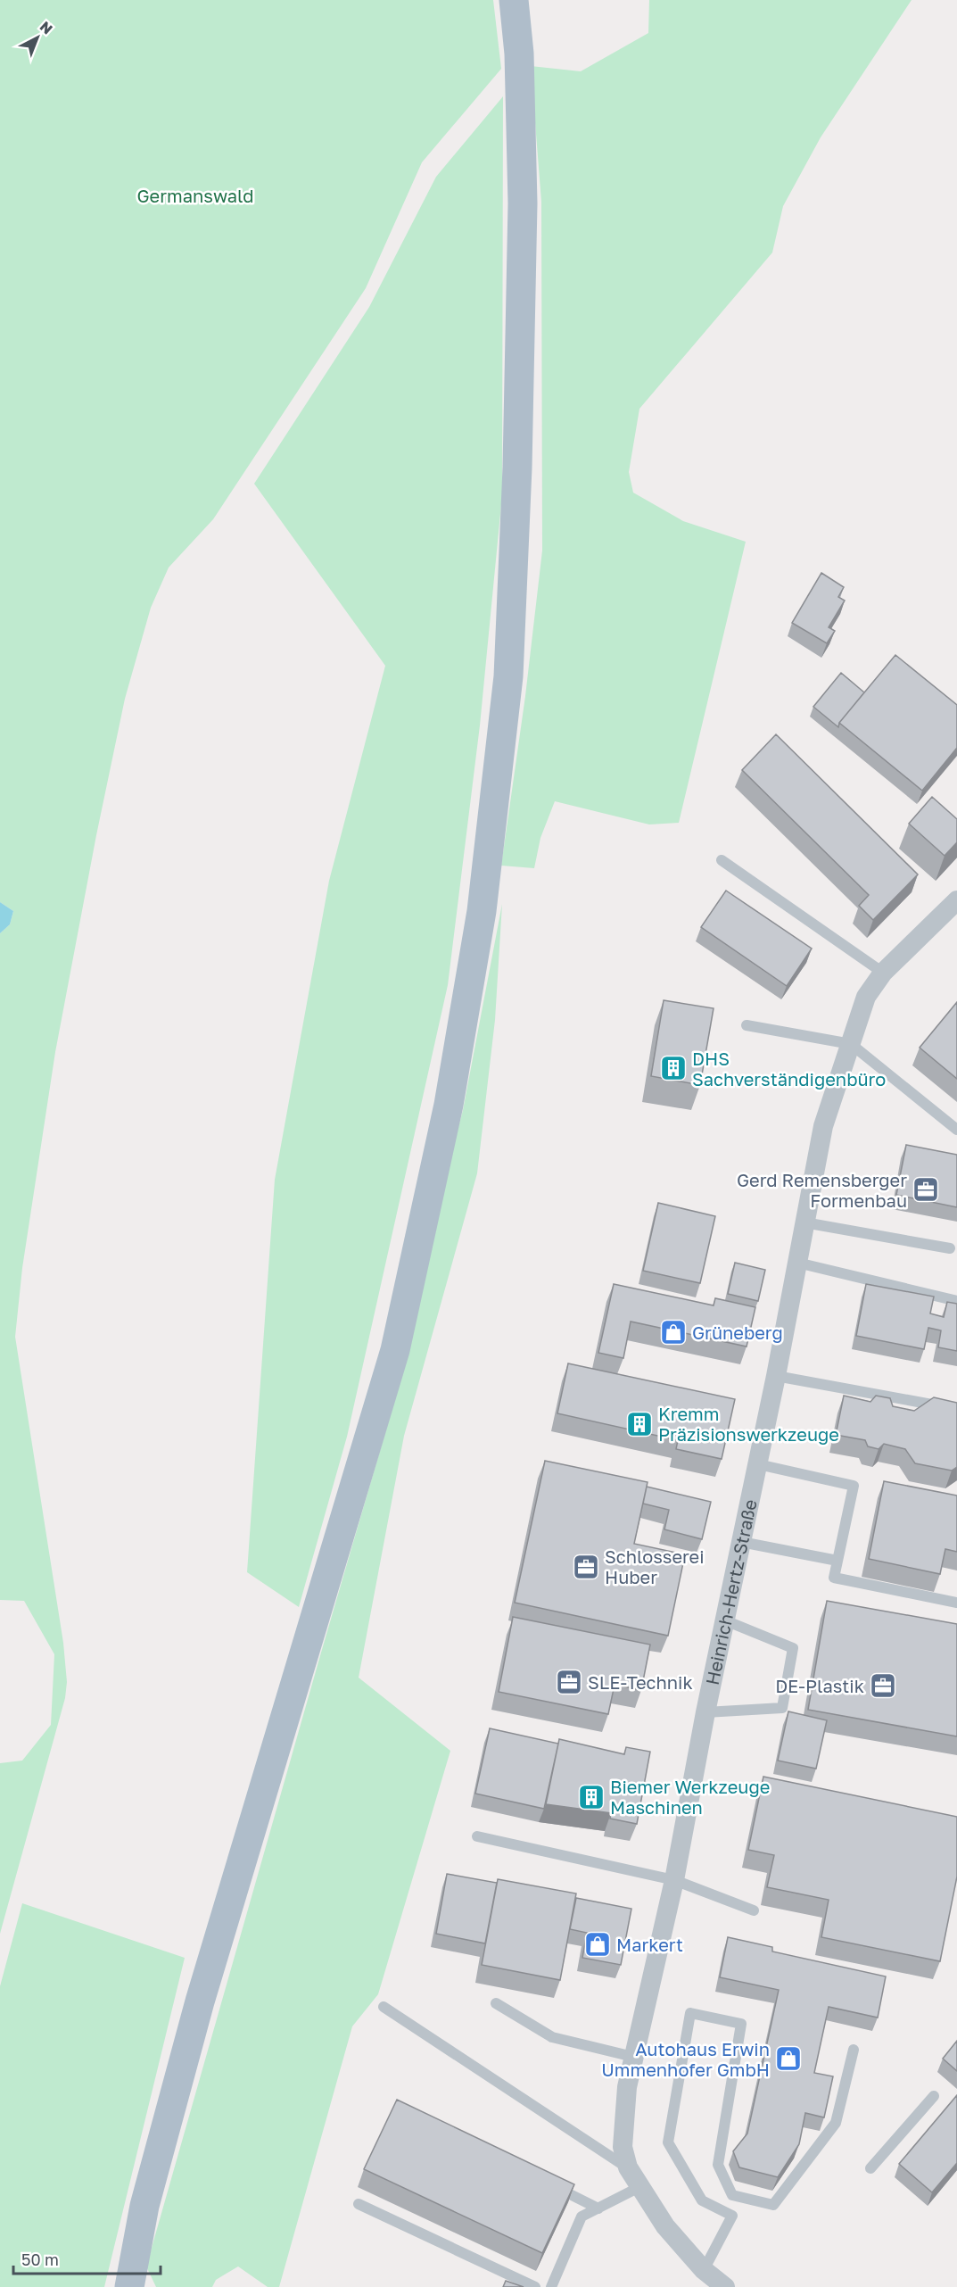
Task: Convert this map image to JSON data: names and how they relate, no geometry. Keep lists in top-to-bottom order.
{
  "streets": {
    "street": ["Heinrich-Hertz-Straße"]
  },
  "parks": ["Germanswald"],
  "places": {
    "building": ["DHS Sachverständigenbüro", "Kremm Präzisionswerkzeuge", "Biemer Werkzeuge Maschinen"],
    "office": [
      "Gerd Remensberger Formenbau",
      "Schlosserei Huber",
      "SLE-Technik",
      "DE-Plastik"
    ],
    "shop": ["Grüneberg", "Markert", "Autohaus Erwin Ummenhofer GmbH"]
  },
  "scale_bar": "50 m",
  "north": "top right"
}
